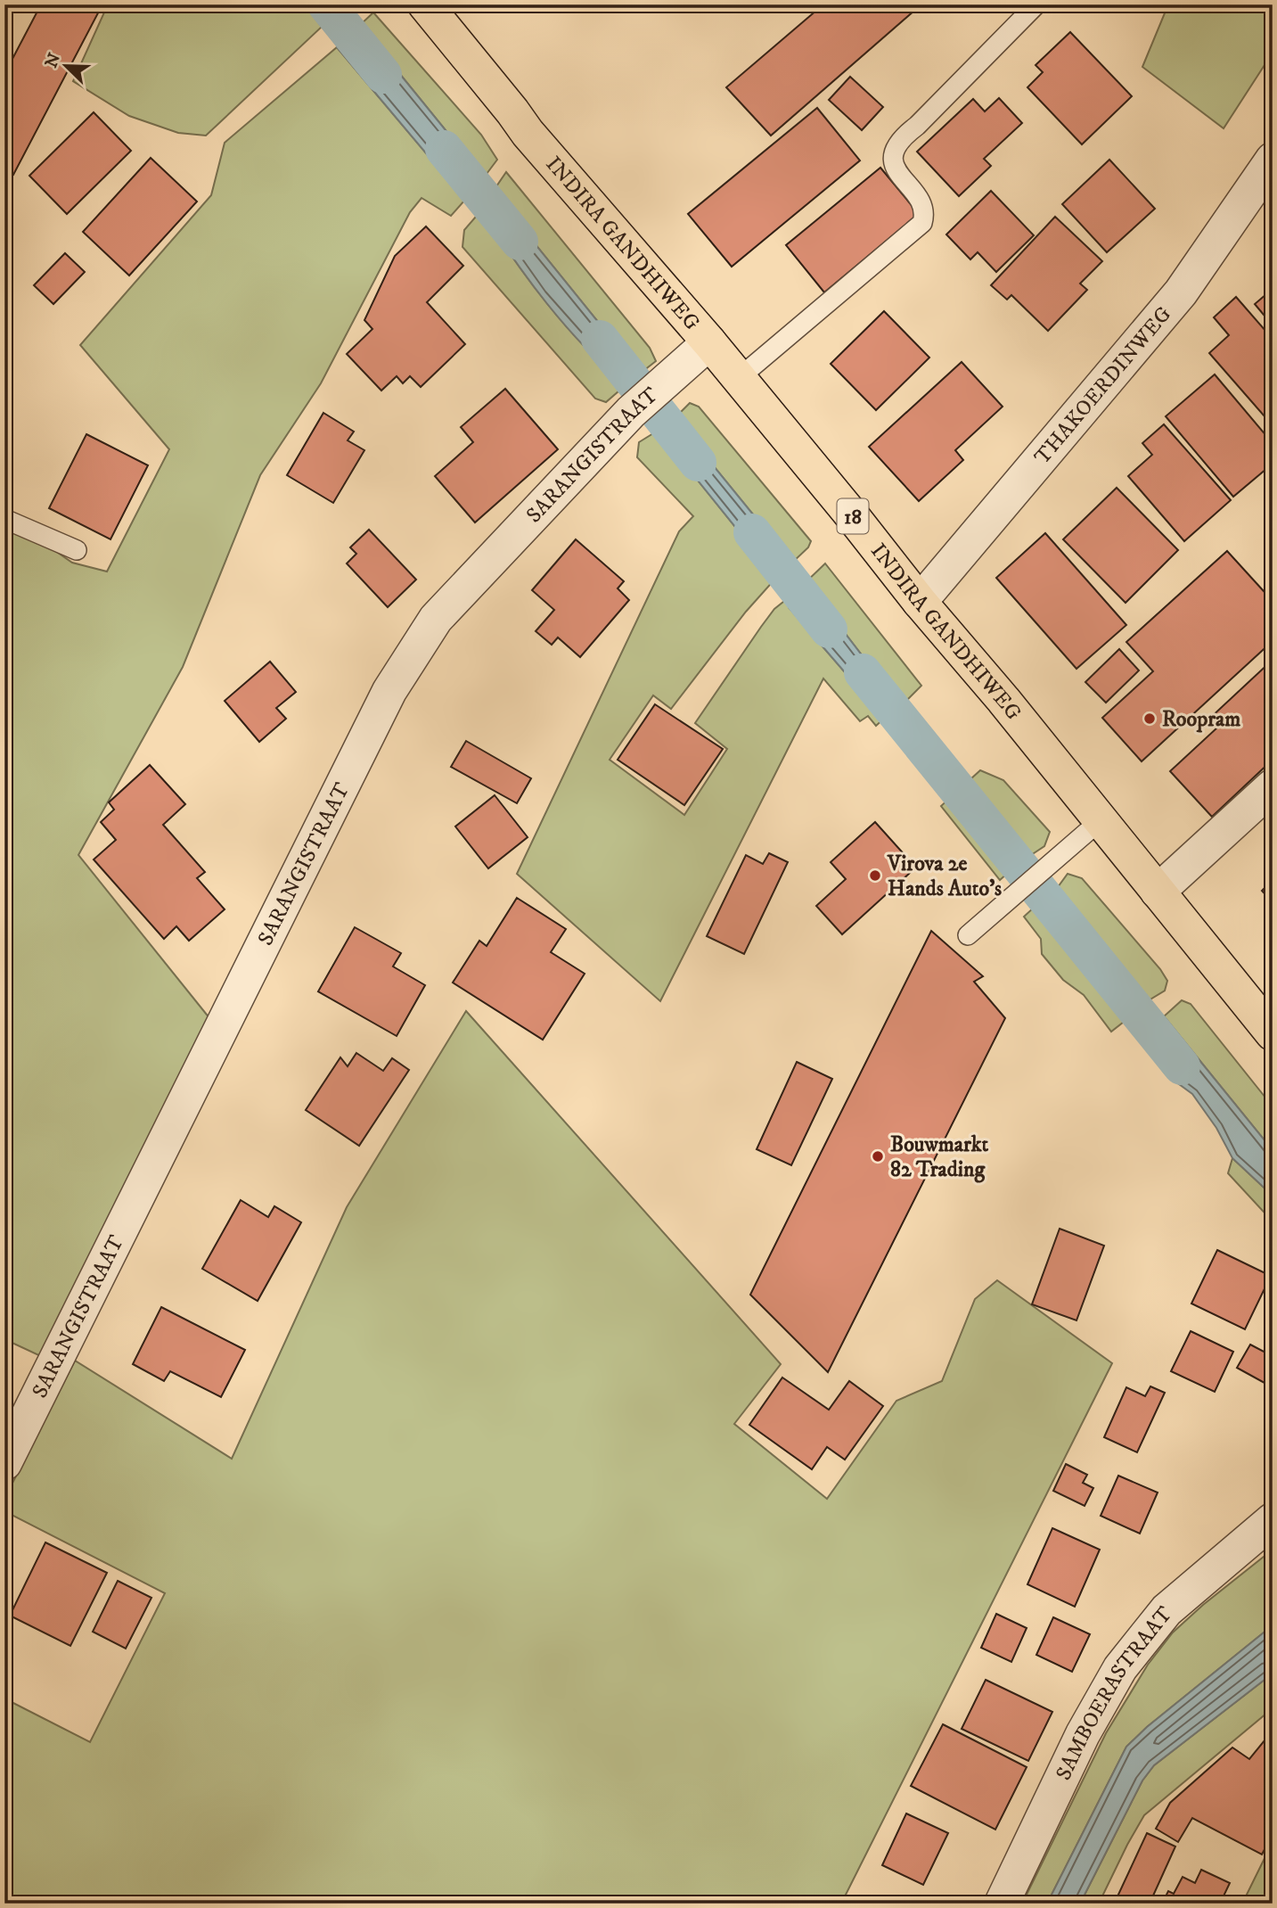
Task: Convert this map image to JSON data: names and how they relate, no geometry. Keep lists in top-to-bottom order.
{
  "streets": {
    "main road": ["INDIRA GANDHIWEG", "18"],
    "street": ["THAKOERDINWEG", "SARANGISTRAAT", "SAMBOERASTRAAT"]
  },
  "crossings": [
    ["INDIRA GANDHIWEG", "THAKOERDINWEG"],
    ["INDIRA GANDHIWEG", "SARANGISTRAAT"]
  ],
  "places": ["Roopram", "Virova 2e Hands Auto's", "Bouwmarkt 82 Trading"],
  "north": "top left"
}
